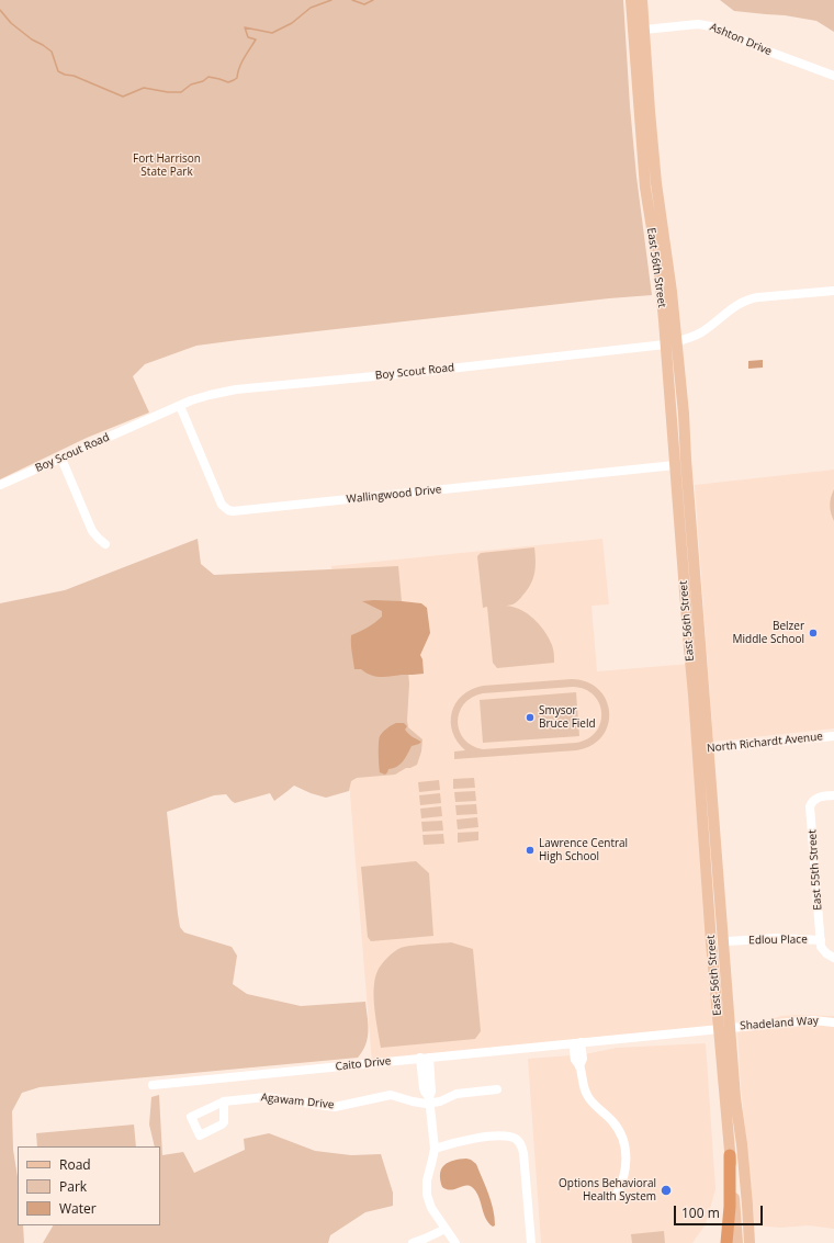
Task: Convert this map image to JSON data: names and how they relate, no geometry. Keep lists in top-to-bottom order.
{
  "streets": {
    "main road": ["East 56th Street"],
    "street": [
      "Ashton Drive",
      "Boy Scout Road",
      "Wallingwood Drive",
      "North Richardt Avenue",
      "East 55th Street",
      "Edlou Place",
      "Shadeland Way",
      "Caito Drive",
      "Agawam Drive"
    ]
  },
  "crossings": [
    ["Ashton Drive", "East 56th Street"],
    ["East 56th Street", "Boy Scout Road"],
    ["East 56th Street", "Wallingwood Drive"],
    ["East 56th Street", "North Richardt Avenue"],
    ["East 56th Street", "Edlou Place"],
    ["East 56th Street", "Shadeland Way"],
    ["East 56th Street", "Caito Drive"],
    ["Boy Scout Road", "Wallingwood Drive"],
    ["East 55th Street", "Edlou Place"],
    ["Shadeland Way", "Caito Drive"]
  ],
  "parks": ["Fort Harrison State Park"],
  "places": [
    "Belzer Middle School",
    "Smysor Bruce Field",
    "Lawrence Central High School",
    "Options Behavioral Health System"
  ],
  "legend": ["Road", "Park", "Water"],
  "scale_bar": "100 m"
}
